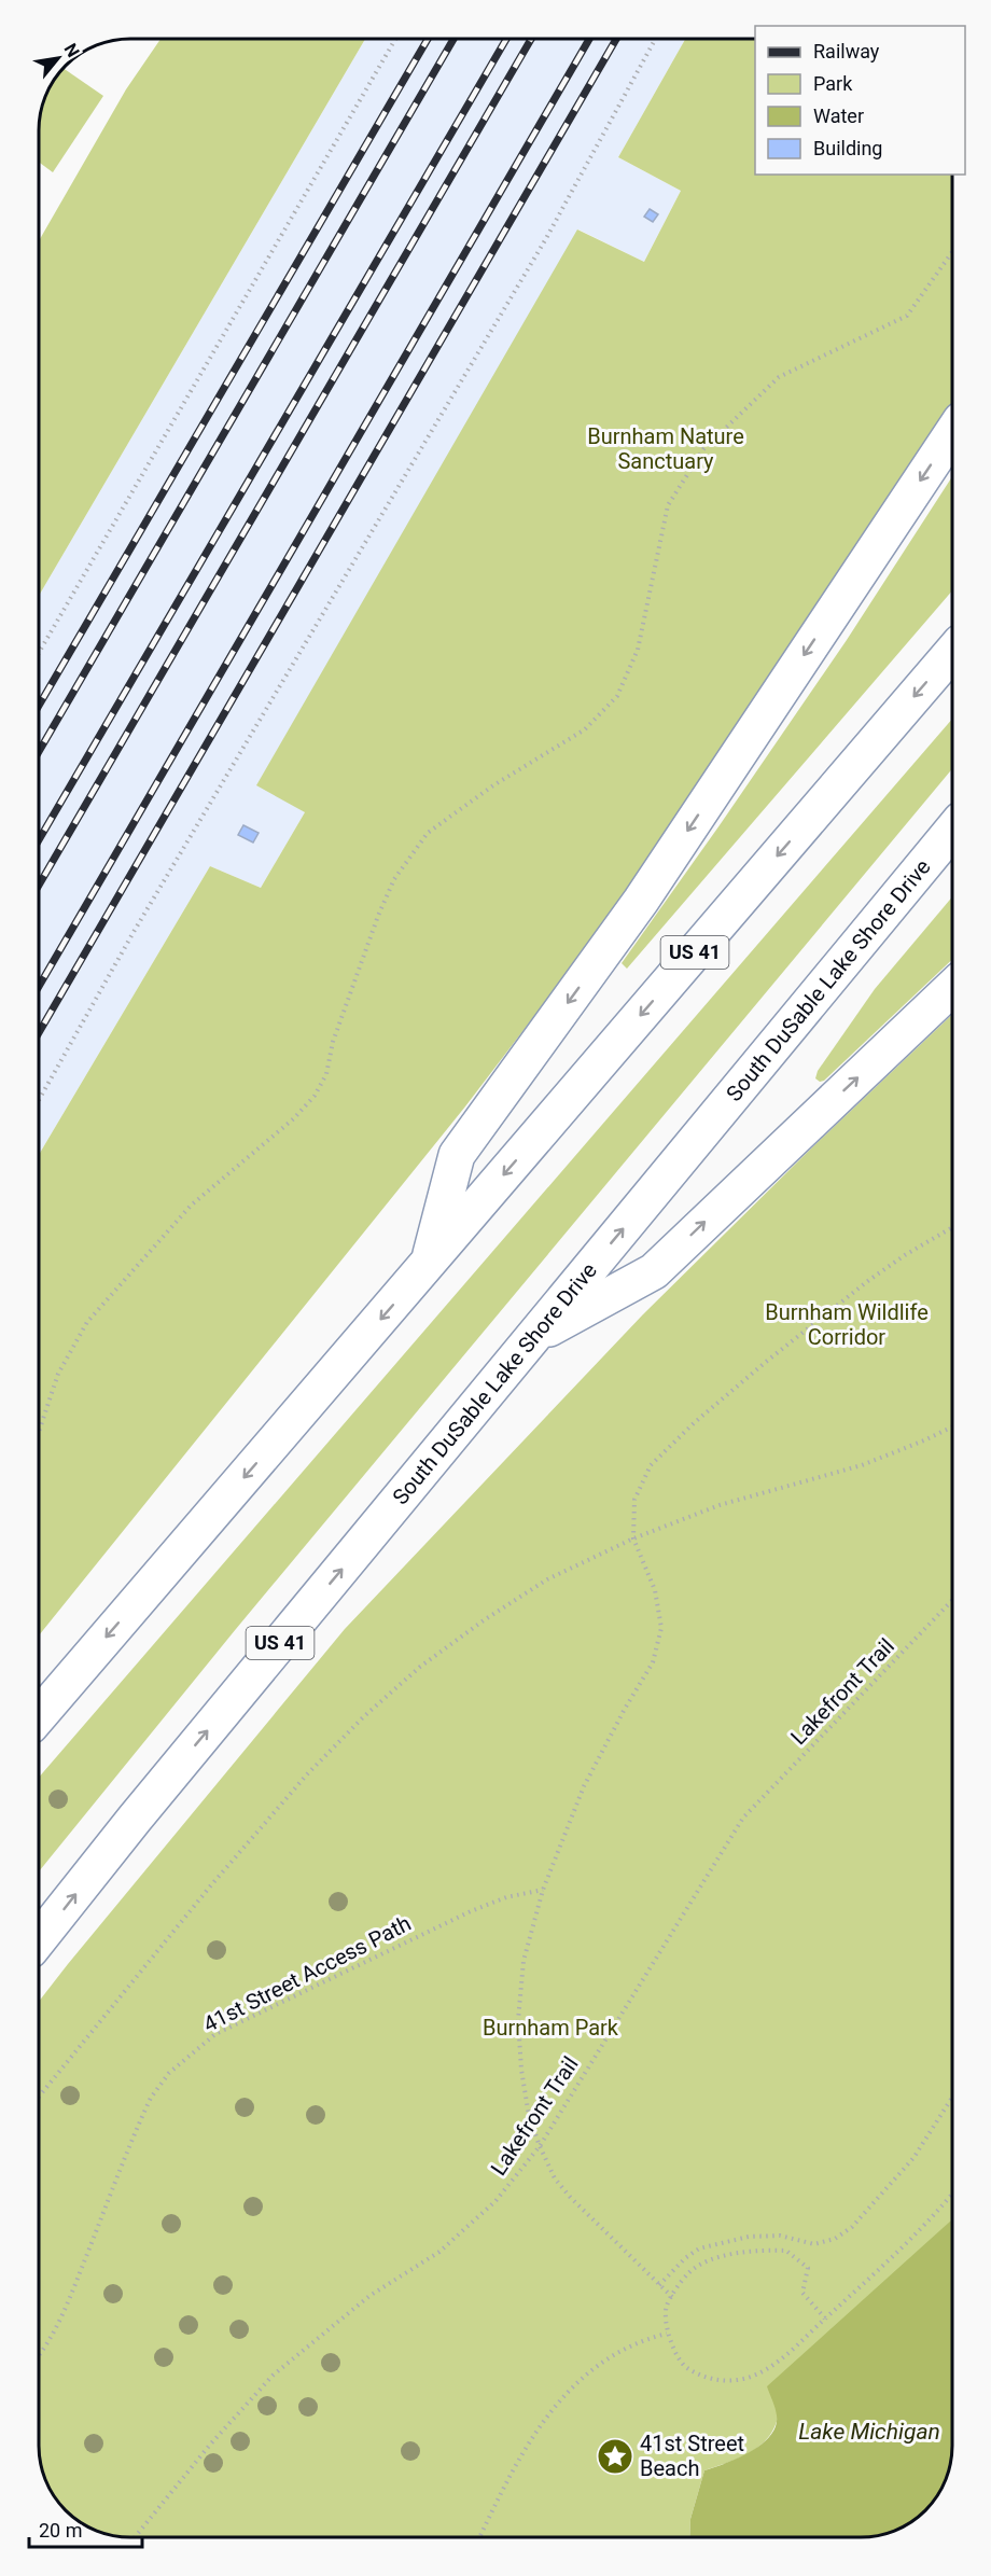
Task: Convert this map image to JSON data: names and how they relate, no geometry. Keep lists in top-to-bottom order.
{
  "streets": {
    "highway": ["US 41", "South DuSable Lake Shore Drive"],
    "path": ["Lakefront Trail", "41st Street Access Path"]
  },
  "water": ["Lake Michigan"],
  "parks": ["Burnham Nature Sanctuary", "Burnham Wildlife Corridor", "Burnham Park"],
  "places": {
    "place": ["41st Street Beach"]
  },
  "legend": [
    "Railway",
    "Park",
    "Water",
    "Building"
  ],
  "scale_bar": "20 m",
  "north": "top right"
}
